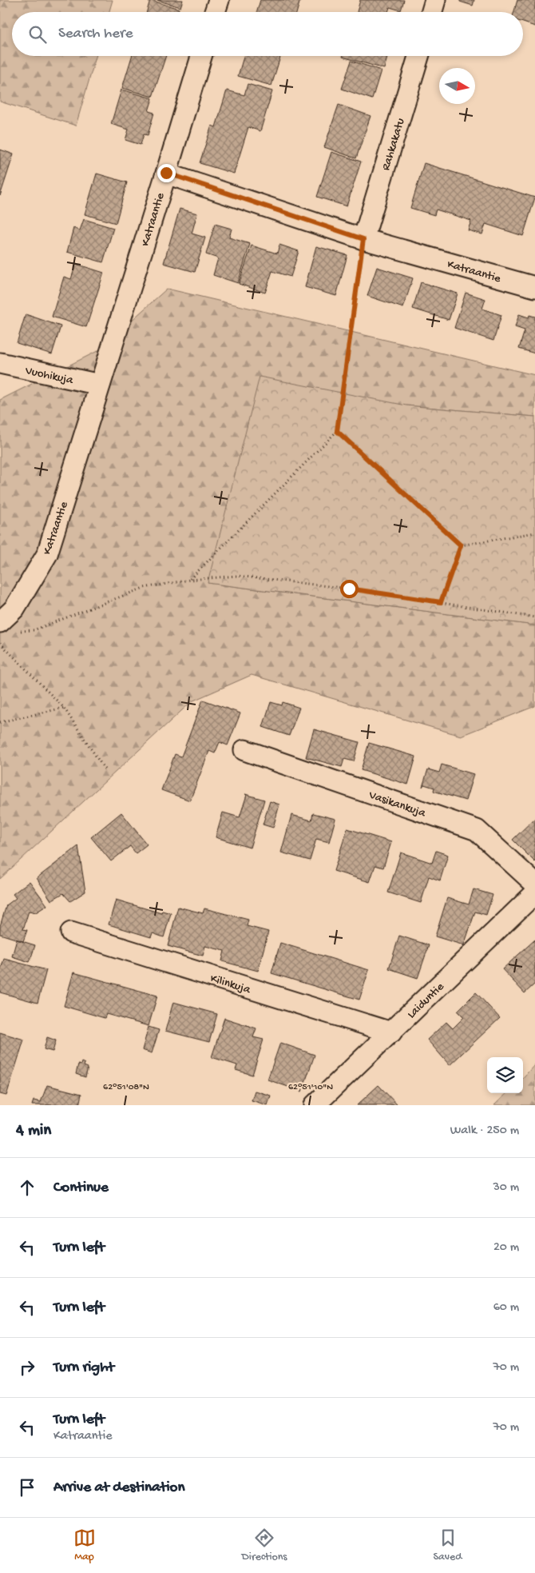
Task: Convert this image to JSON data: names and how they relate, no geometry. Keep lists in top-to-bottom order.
{
  "streets": {
    "street": [
      "Rahkakatu",
      "Katraantie",
      "Vuohikuja",
      "Vasikankuja",
      "Kilinkuja",
      "Laiduntie"
    ]
  },
  "crossings": [
    ["Rahkakatu", "Katraantie"],
    ["Katraantie", "Vuohikuja"],
    ["Kilinkuja", "Laiduntie"]
  ],
  "north": "right",
  "page": {
    "search": "Search here",
    "heading": ["4 min", "Walk · 250 m"],
    "list": [
      ["Continue", "30 m"],
      ["Turn left", "20 m"],
      ["Turn left", "60 m"],
      ["Turn right", "70 m"],
      ["Turn left", "Katraantie", "70 m"],
      "Arrive at destination"
    ],
    "nav": ["Map", "Directions", "Saved"]
  },
  "coordinates": ["62°51'08\"N", "62°51'10\"N"]
}
